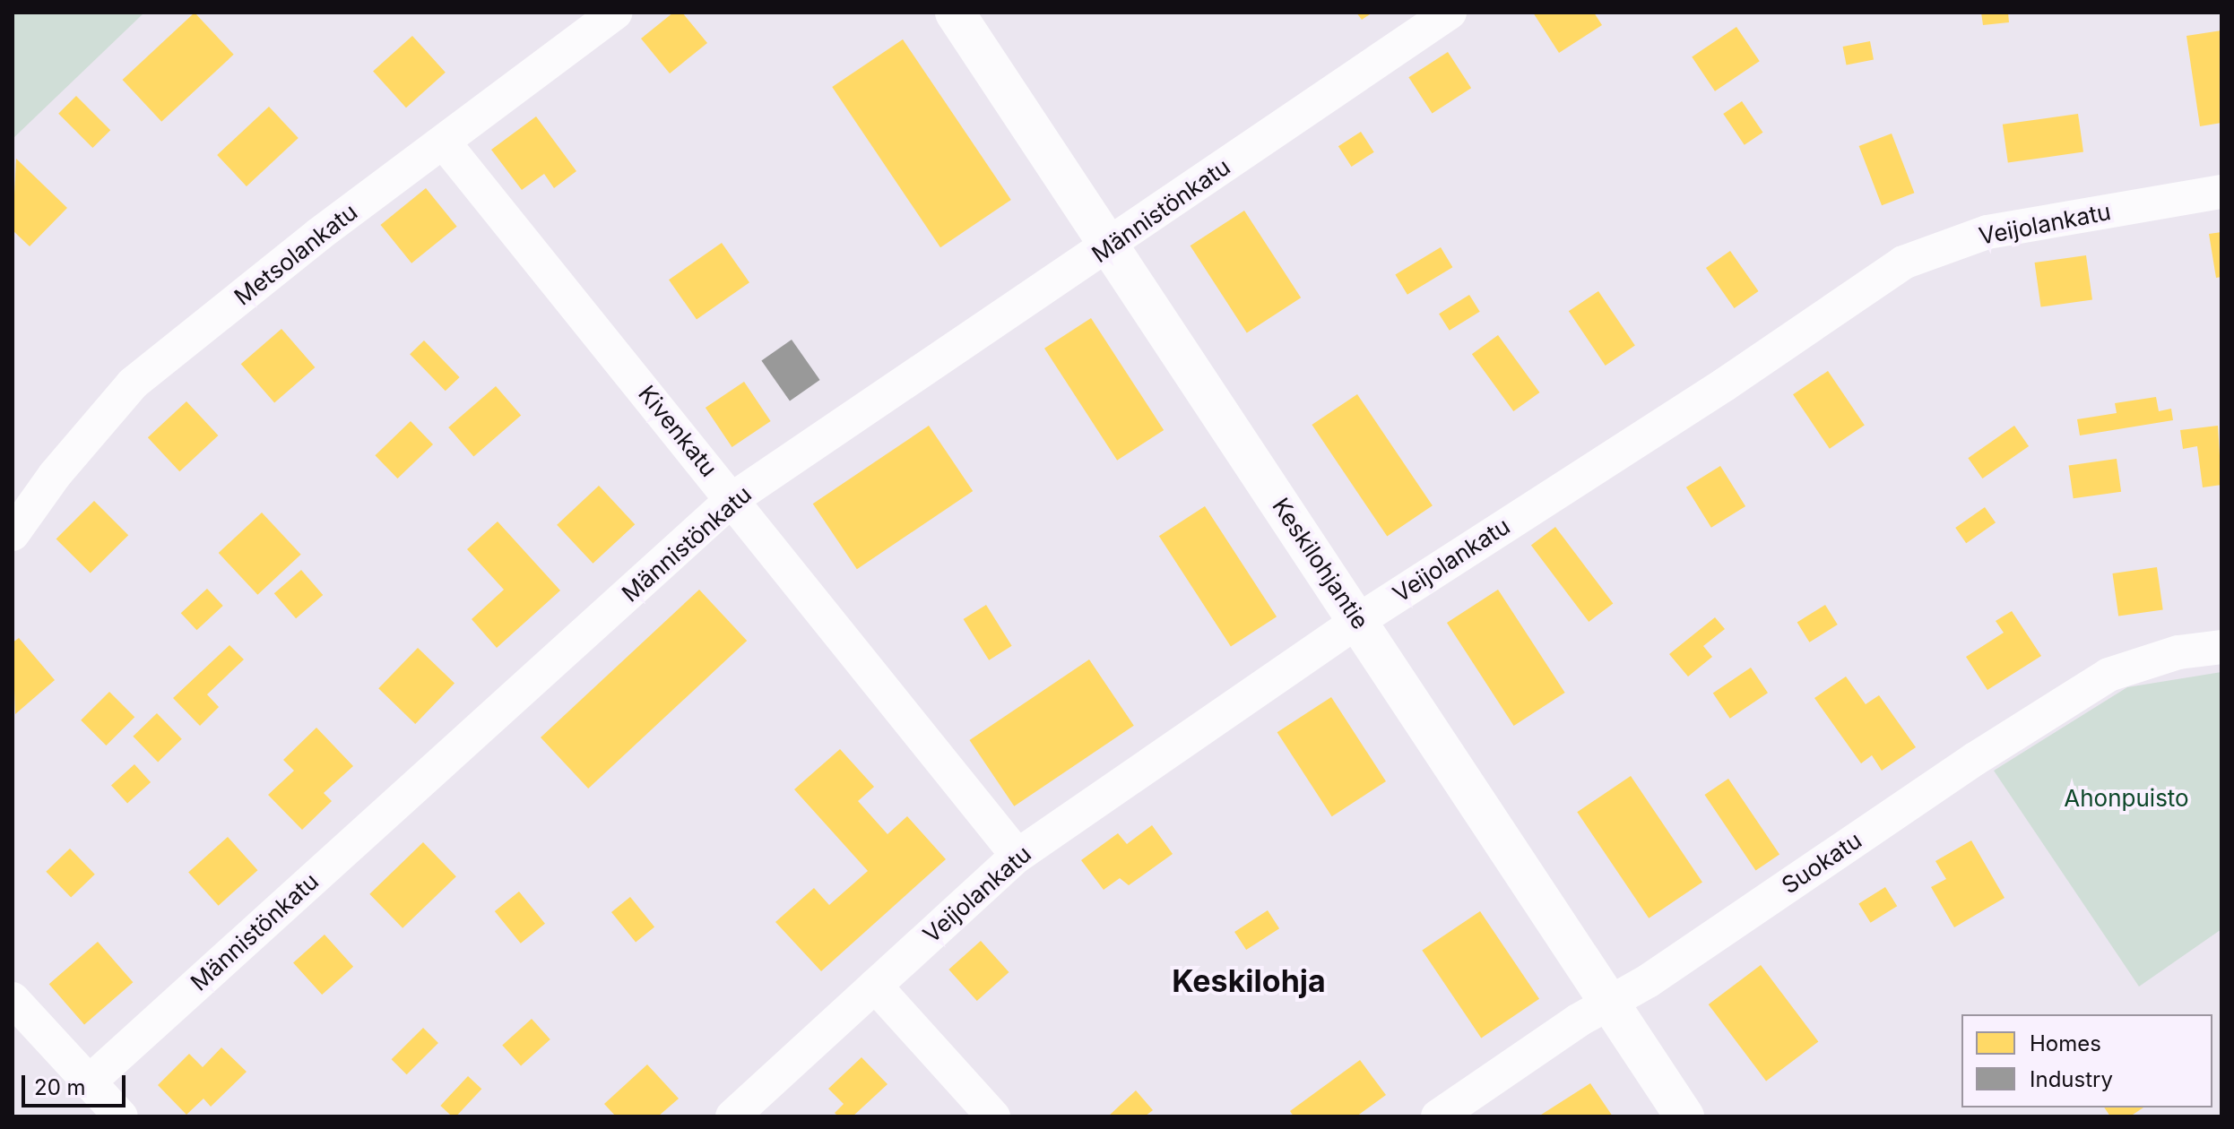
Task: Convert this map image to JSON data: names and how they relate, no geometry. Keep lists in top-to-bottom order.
{
  "streets": {
    "street": [
      "Männistönkatu",
      "Veijolankatu",
      "Metsolankatu",
      "Kivenkatu",
      "Keskilohjantie",
      "Suokatu"
    ]
  },
  "crossings": [
    ["Männistönkatu", "Kivenkatu"],
    ["Männistönkatu", "Keskilohjantie"],
    ["Veijolankatu", "Kivenkatu"],
    ["Veijolankatu", "Keskilohjantie"],
    ["Metsolankatu", "Kivenkatu"],
    ["Keskilohjantie", "Suokatu"]
  ],
  "districts": ["Keskilohja"],
  "parks": ["Ahonpuisto"],
  "legend": ["Homes", "Industry"],
  "scale_bar": "20 m"
}
